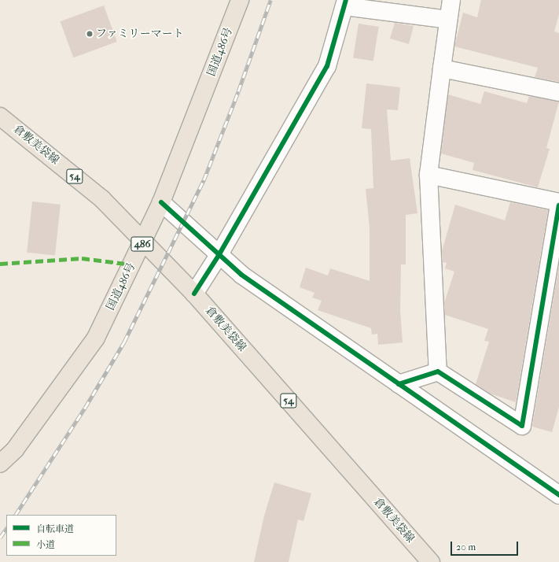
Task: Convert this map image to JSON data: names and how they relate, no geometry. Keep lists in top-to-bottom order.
{
  "streets": {
    "main road": [
      "国道486号",
      "倉敷美袋線",
      "54",
      "486"
    ]
  },
  "crossings": [
    ["国道486号", "倉敷美袋線"]
  ],
  "places": ["ファミリーマート"],
  "legend": ["自転車道", "小道"],
  "scale_bar": "20 m"
}
